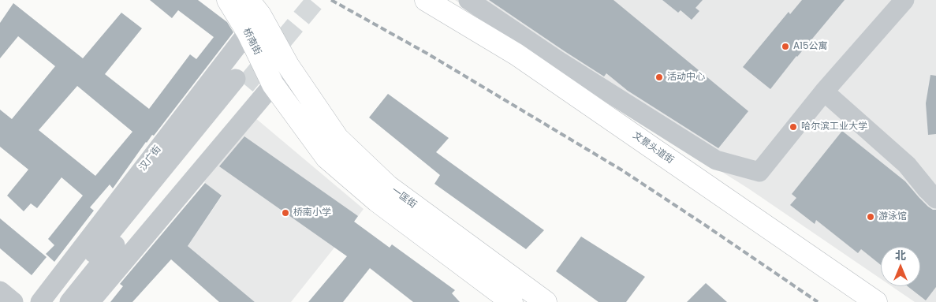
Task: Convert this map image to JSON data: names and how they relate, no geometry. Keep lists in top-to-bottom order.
{
  "streets": {
    "main road": ["桥南街", "文景头道街", "一匡街"],
    "street": ["汉广街"]
  },
  "crossings": [
    ["桥南街", "汉广街"],
    ["桥南街", "一匡街"]
  ],
  "places": [
    "A15公寓",
    "活动中心",
    "哈尔滨工业大学",
    "桥南小学",
    "游泳馆"
  ],
  "north": "top"
}
